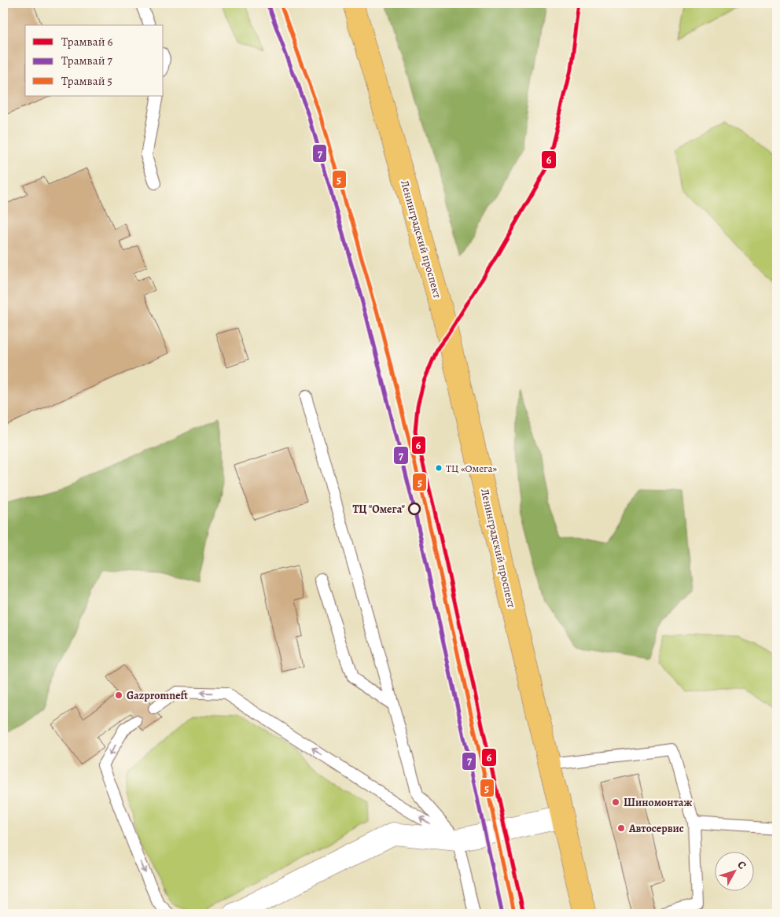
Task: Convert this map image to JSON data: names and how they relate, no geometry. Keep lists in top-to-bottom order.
{
  "streets": {
    "main road": ["Ленинградский проспект"]
  },
  "places": [
    "ТЦ «Омега»",
    "ТЦ \"Омега\"",
    "Gazpromneft",
    "Шиномонтаж",
    "Автосервис"
  ],
  "lines": ["tram line 6", "tram line 5", "tram line 7"],
  "legend": ["Трамвай 6", "Трамвай 7", "Трамвай 5"],
  "north": "top right"
}
